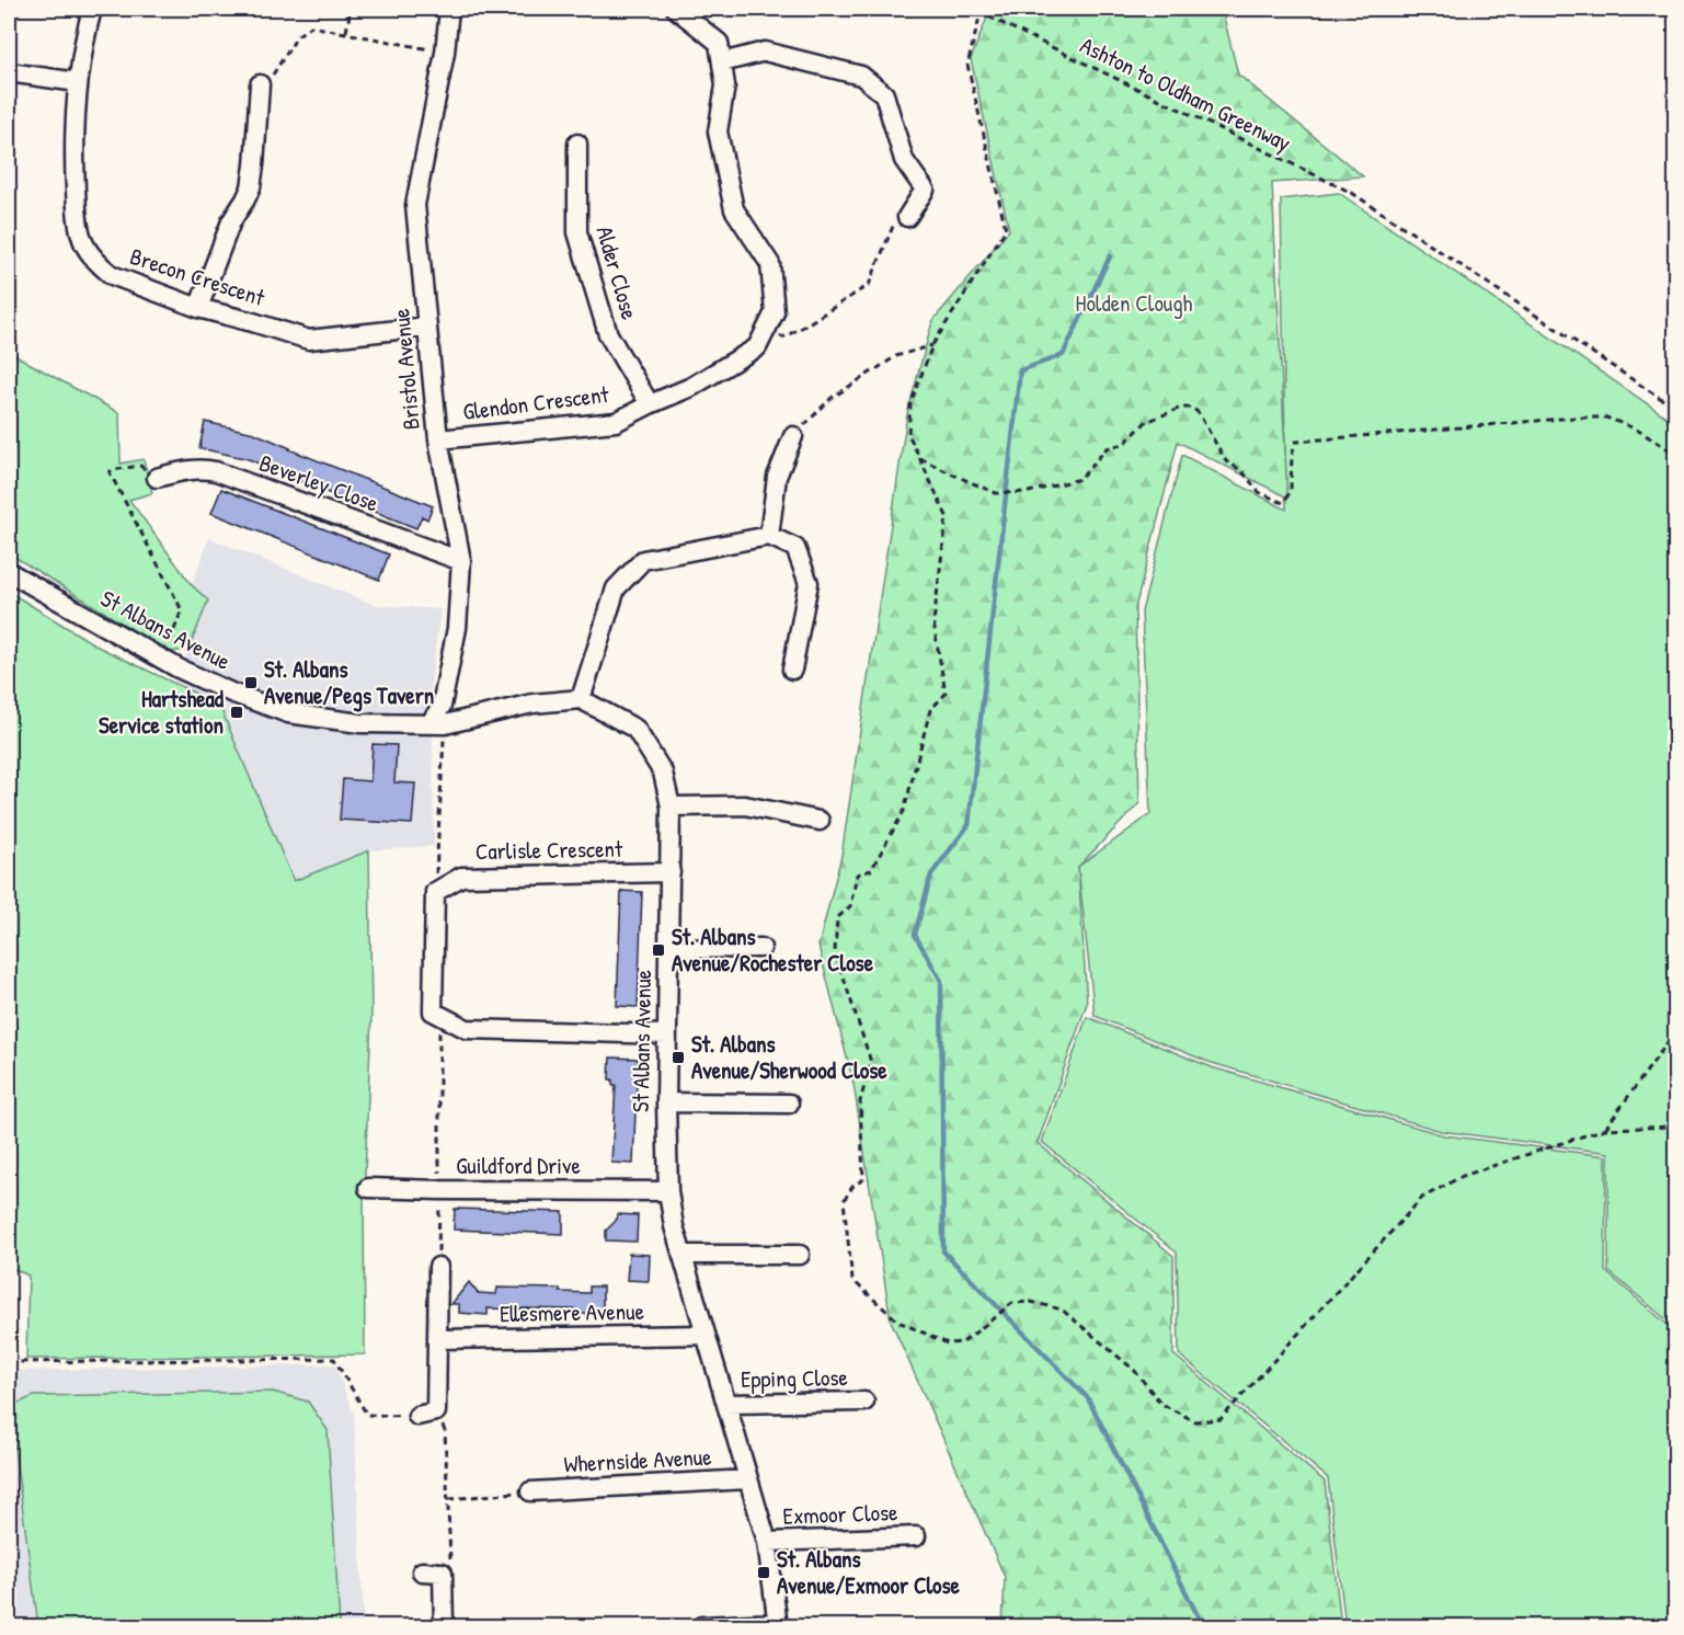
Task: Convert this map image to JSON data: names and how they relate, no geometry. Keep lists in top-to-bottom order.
{
  "streets": {
    "street": [
      "Alder Close",
      "Brecon Crescent",
      "Bristol Avenue",
      "Glendon Crescent",
      "Beverley Close",
      "St Albans Avenue",
      "Carlisle Crescent",
      "Guildford Drive",
      "Ellesmere Avenue",
      "Epping Close",
      "Whernside Avenue",
      "Exmoor Close"
    ],
    "path": ["Ashton to Oldham Greenway"]
  },
  "crossings": [
    ["Alder Close", "Glendon Crescent"],
    ["Brecon Crescent", "Bristol Avenue"],
    ["Bristol Avenue", "Glendon Crescent"],
    ["Bristol Avenue", "Beverley Close"],
    ["Bristol Avenue", "St Albans Avenue"],
    ["St Albans Avenue", "Carlisle Crescent"],
    ["St Albans Avenue", "Guildford Drive"],
    ["St Albans Avenue", "Ellesmere Avenue"],
    ["St Albans Avenue", "Epping Close"],
    ["St Albans Avenue", "Whernside Avenue"],
    ["St Albans Avenue", "Exmoor Close"]
  ],
  "parks": ["Holden Clough"],
  "places": {
    "transit": [
      "St. Albans Avenue/Pegs Tavern",
      "Hartshead Service station",
      "St. Albans Avenue/Rochester Close",
      "St. Albans Avenue/Sherwood Close",
      "St. Albans Avenue/Exmoor Close"
    ]
  }
}
